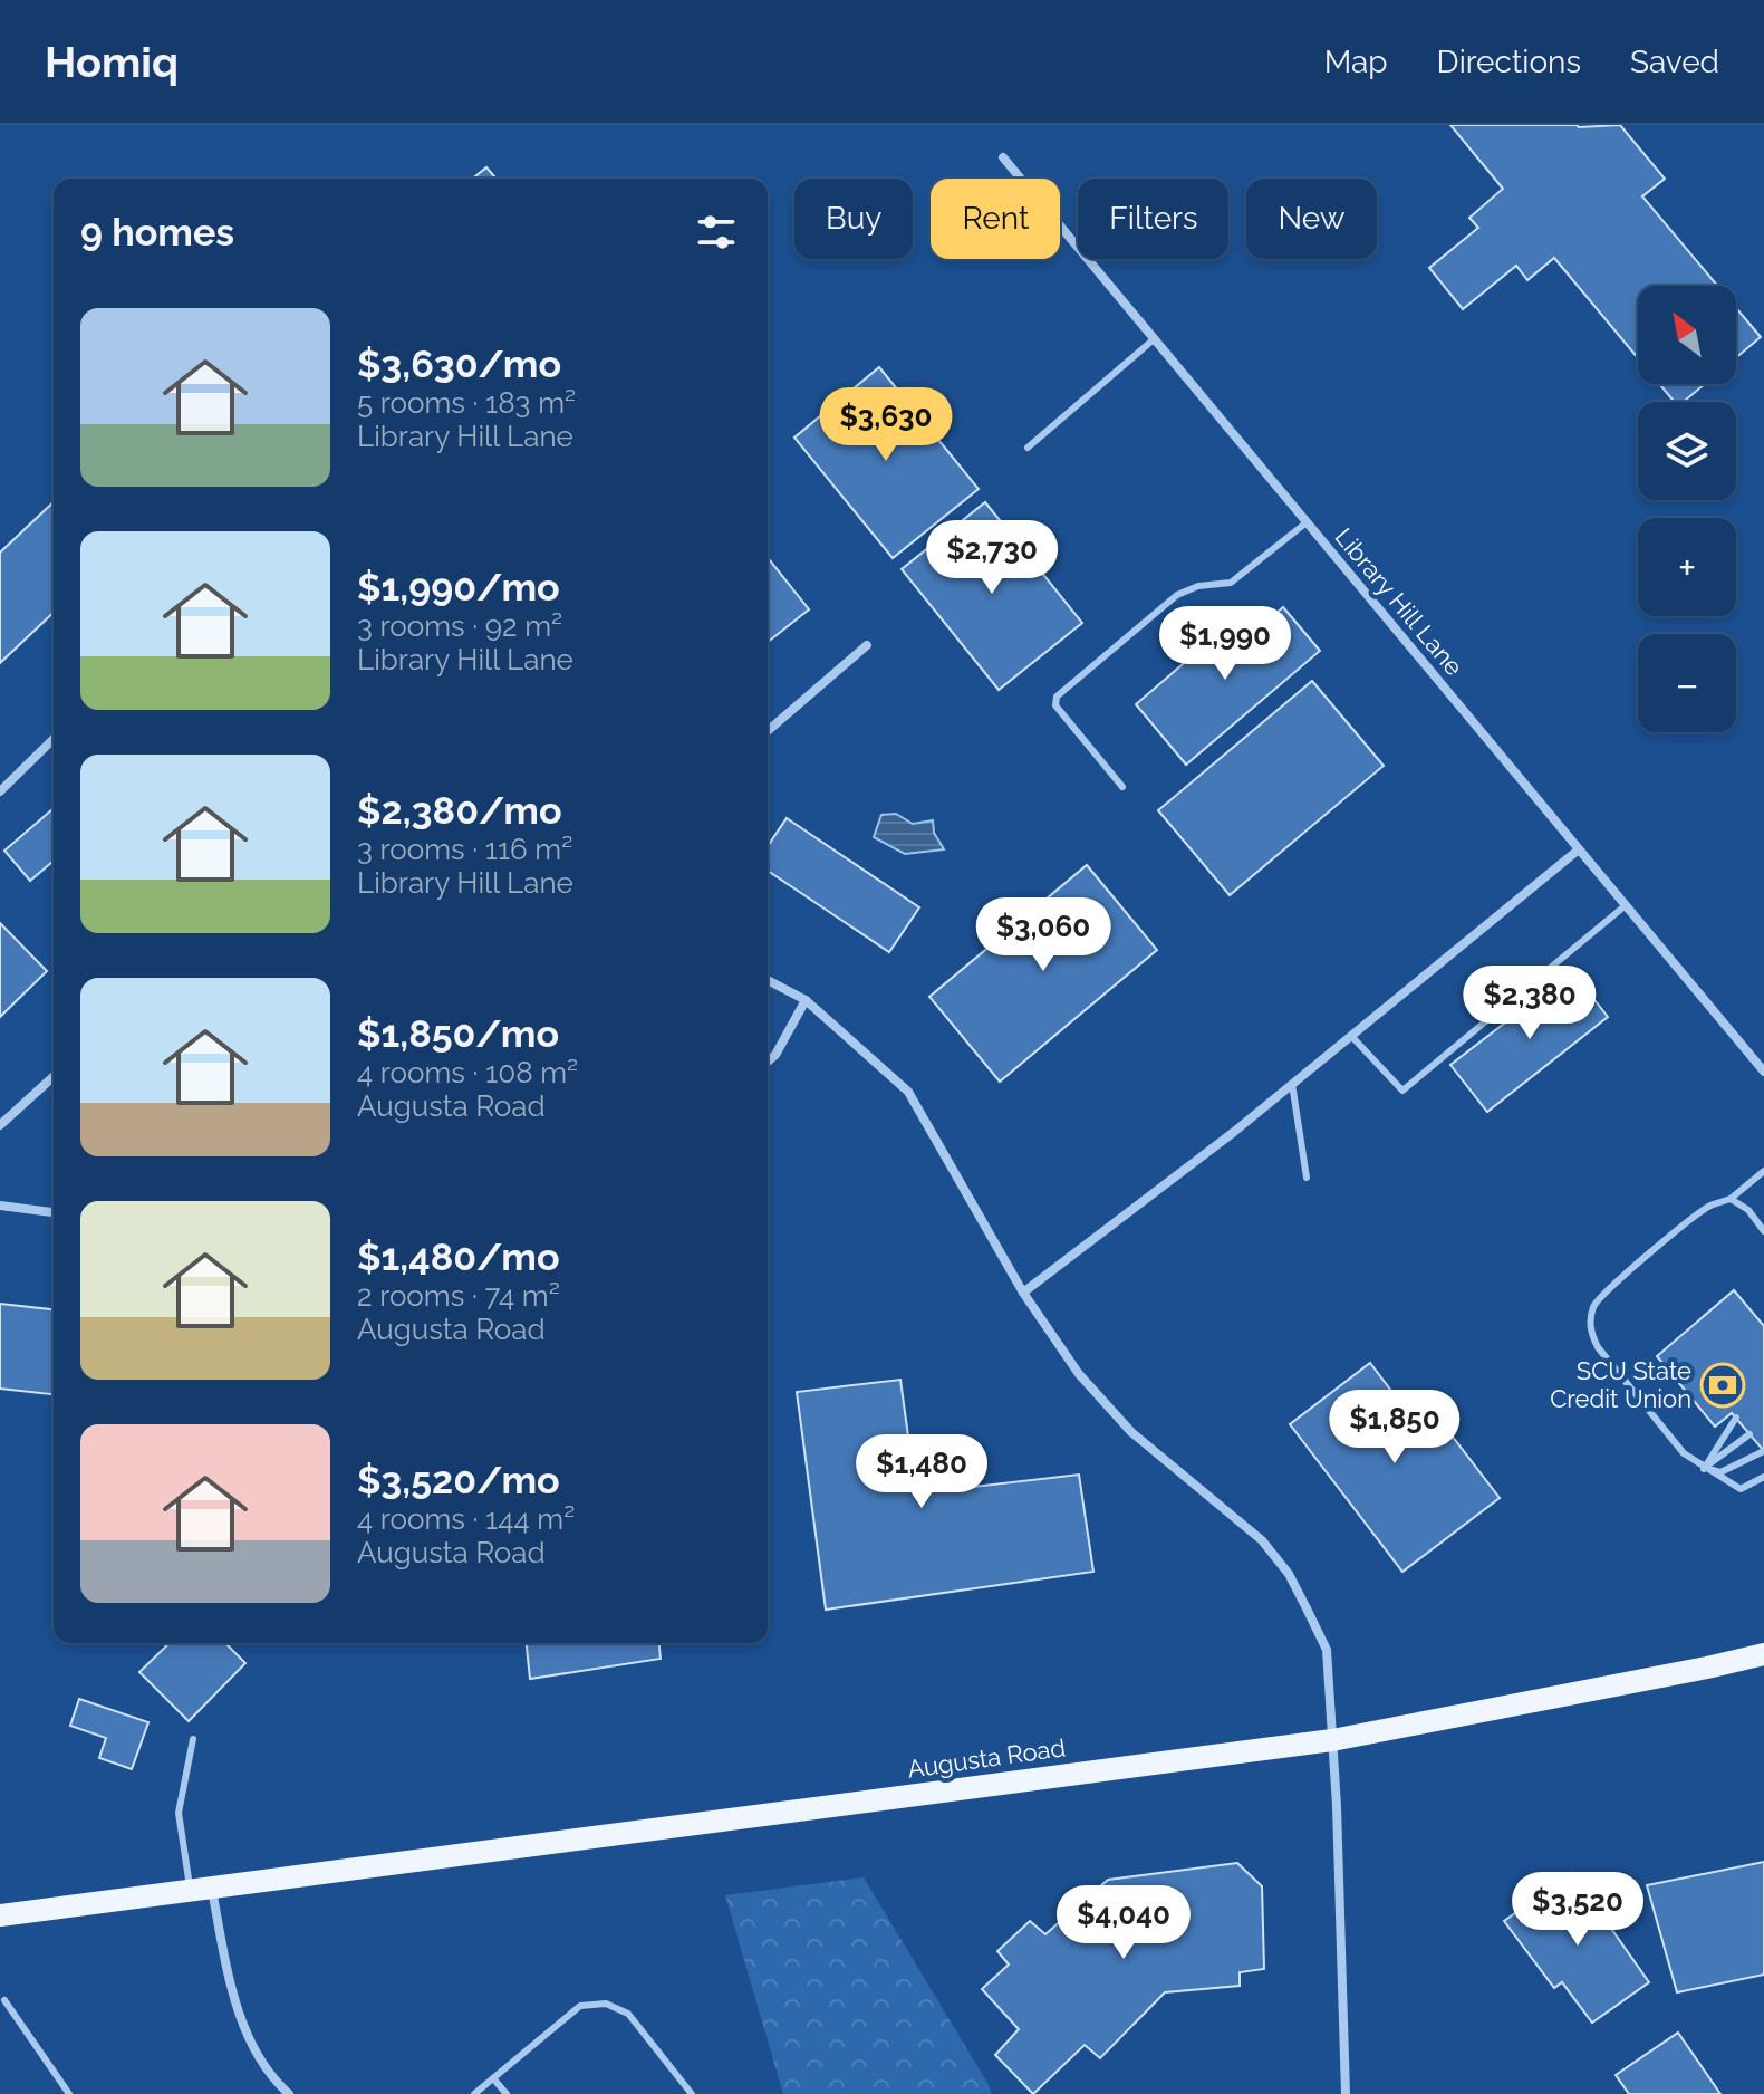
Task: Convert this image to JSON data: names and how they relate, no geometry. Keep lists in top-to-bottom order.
{
  "streets": {
    "main road": ["Augusta Road"],
    "street": ["Library Hill Lane"]
  },
  "places": {
    "bank": ["SCU State Credit Union"]
  },
  "north": "top left",
  "page": {
    "header": "Homiq",
    "nav": ["Map", "Directions", "Saved"],
    "chip": [
      "Buy",
      "Rent",
      "Filters",
      "New"
    ],
    "heading": "9 homes",
    "map_buttons": ["+", "−"],
    "list": [
      {
        "name": "$3,630/mo",
        "note": "5 rooms · 183 m² · Library Hill Lane"
      },
      {
        "name": "$1,990/mo",
        "note": "3 rooms · 92 m² · Library Hill Lane"
      },
      {
        "name": "$2,380/mo",
        "note": "3 rooms · 116 m² · Library Hill Lane"
      },
      {
        "name": "$1,850/mo",
        "note": "4 rooms · 108 m² · Augusta Road"
      },
      {
        "name": "$1,480/mo",
        "note": "2 rooms · 74 m² · Augusta Road"
      },
      {
        "name": "$3,520/mo",
        "note": "4 rooms · 144 m² · Augusta Road"
      }
    ],
    "price": [
      "$3,630",
      "$2,730",
      "$1,990",
      "$3,060",
      "$2,380",
      "$1,850",
      "$1,480",
      "$3,520",
      "$4,040"
    ]
  }
}
